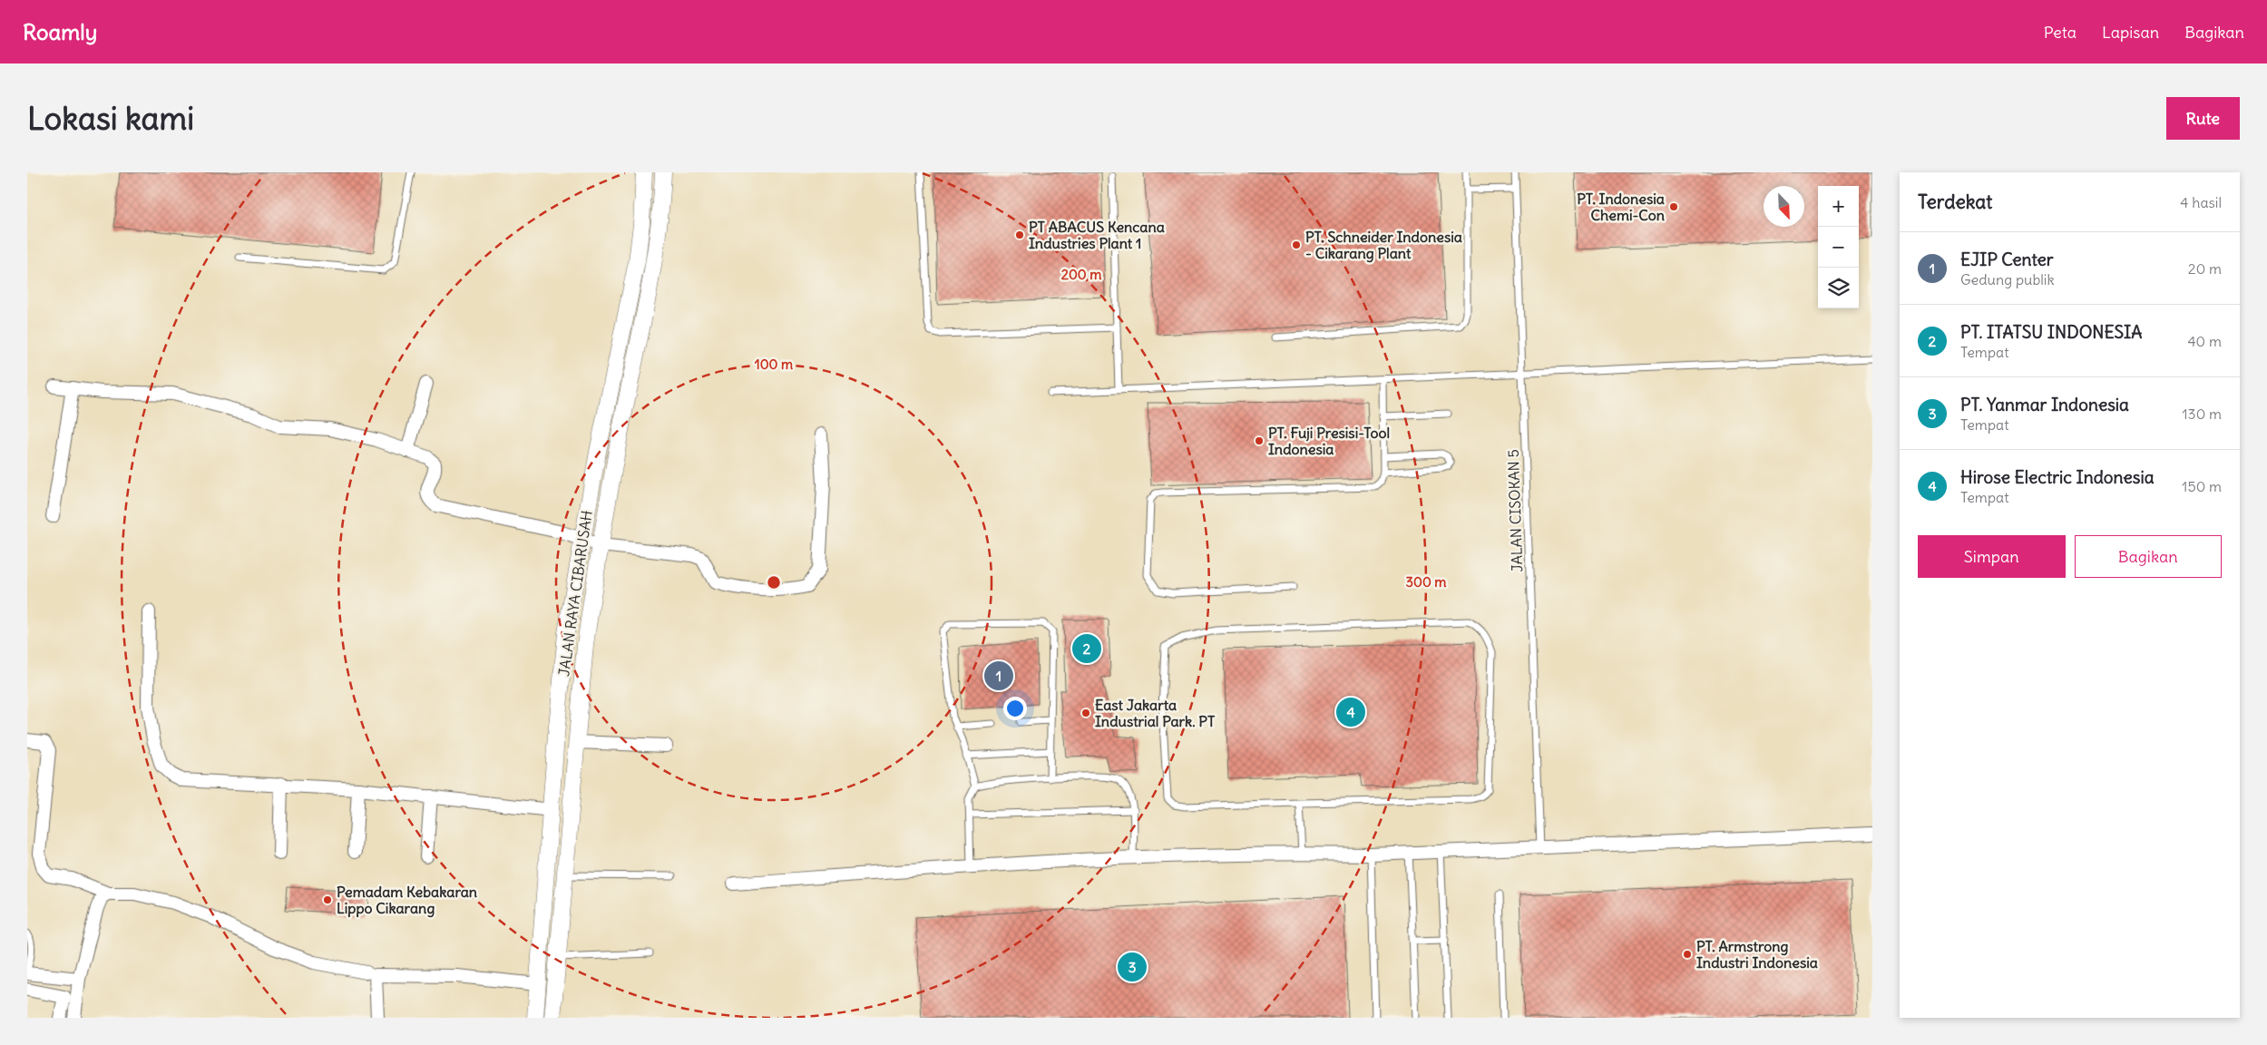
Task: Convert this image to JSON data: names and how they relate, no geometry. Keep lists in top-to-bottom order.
{
  "streets": {
    "street": ["JALAN RAYA CIBARUSAH"],
    "lane": ["JALAN CISOKAN 5"]
  },
  "places": [
    "PT. Indonesia Chemi-Con",
    "PT ABACUS Kencana Industries Plant 1",
    "PT. Schneider Indonesia - Cikarang Plant",
    "PT. Fuji Presisi-Tool Indonesia",
    "East Jakarta Industrial Park. PT",
    "Pemadam Kebakaran Lippo Cikarang",
    "PT. Armstrong Industri Indonesia"
  ],
  "north": "bottom right",
  "page": {
    "header": "Roamly",
    "nav": ["Peta", "Lapisan", "Bagikan"],
    "buttons": [
      "Rute",
      ["Simpan", "Bagikan"]
    ],
    "title": "Lokasi kami",
    "heading": ["Terdekat", "4 hasil"],
    "map_buttons": ["+", "−"],
    "list": [
      {
        "mark": "1",
        "name": "EJIP Center",
        "note": "Gedung publik",
        "value": "20 m"
      },
      {
        "mark": "2",
        "name": "PT. ITATSU INDONESIA",
        "note": "Tempat",
        "value": "40 m"
      },
      {
        "mark": "3",
        "name": "PT. Yanmar Indonesia",
        "note": "Tempat",
        "value": "130 m"
      },
      {
        "mark": "4",
        "name": "Hirose Electric Indonesia",
        "note": "Tempat",
        "value": "150 m"
      }
    ],
    "pins": [
      "2",
      "1",
      "4",
      "3"
    ]
  },
  "rings": ["200 m", "100 m", "300 m"]
}
